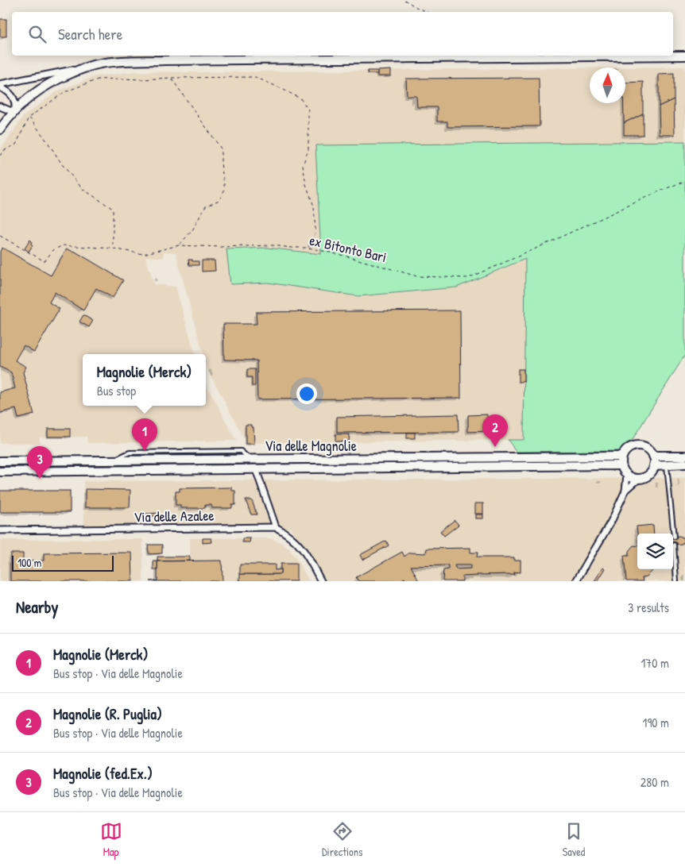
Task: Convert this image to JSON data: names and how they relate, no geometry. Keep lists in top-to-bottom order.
{
  "streets": {
    "street": ["Via delle Magnolie", "Via delle Azalee"],
    "path": ["ex Bitonto Bari"]
  },
  "scale_bar": "100 m",
  "north": "top",
  "page": {
    "search": "Search here",
    "popup": ["Magnolie (Merck)", "Bus stop"],
    "pins": ["2", "1", "3"],
    "scale": "100 m",
    "heading": ["Nearby", "3 results"],
    "list": [
      {
        "mark": "1",
        "name": "Magnolie (Merck)",
        "note": "Bus stop · Via delle Magnolie",
        "value": "170 m"
      },
      {
        "mark": "2",
        "name": "Magnolie (R. Puglia)",
        "note": "Bus stop · Via delle Magnolie",
        "value": "190 m"
      },
      {
        "mark": "3",
        "name": "Magnolie (fed.Ex.)",
        "note": "Bus stop · Via delle Magnolie",
        "value": "280 m"
      }
    ],
    "nav": ["Map", "Directions", "Saved"]
  }
}
